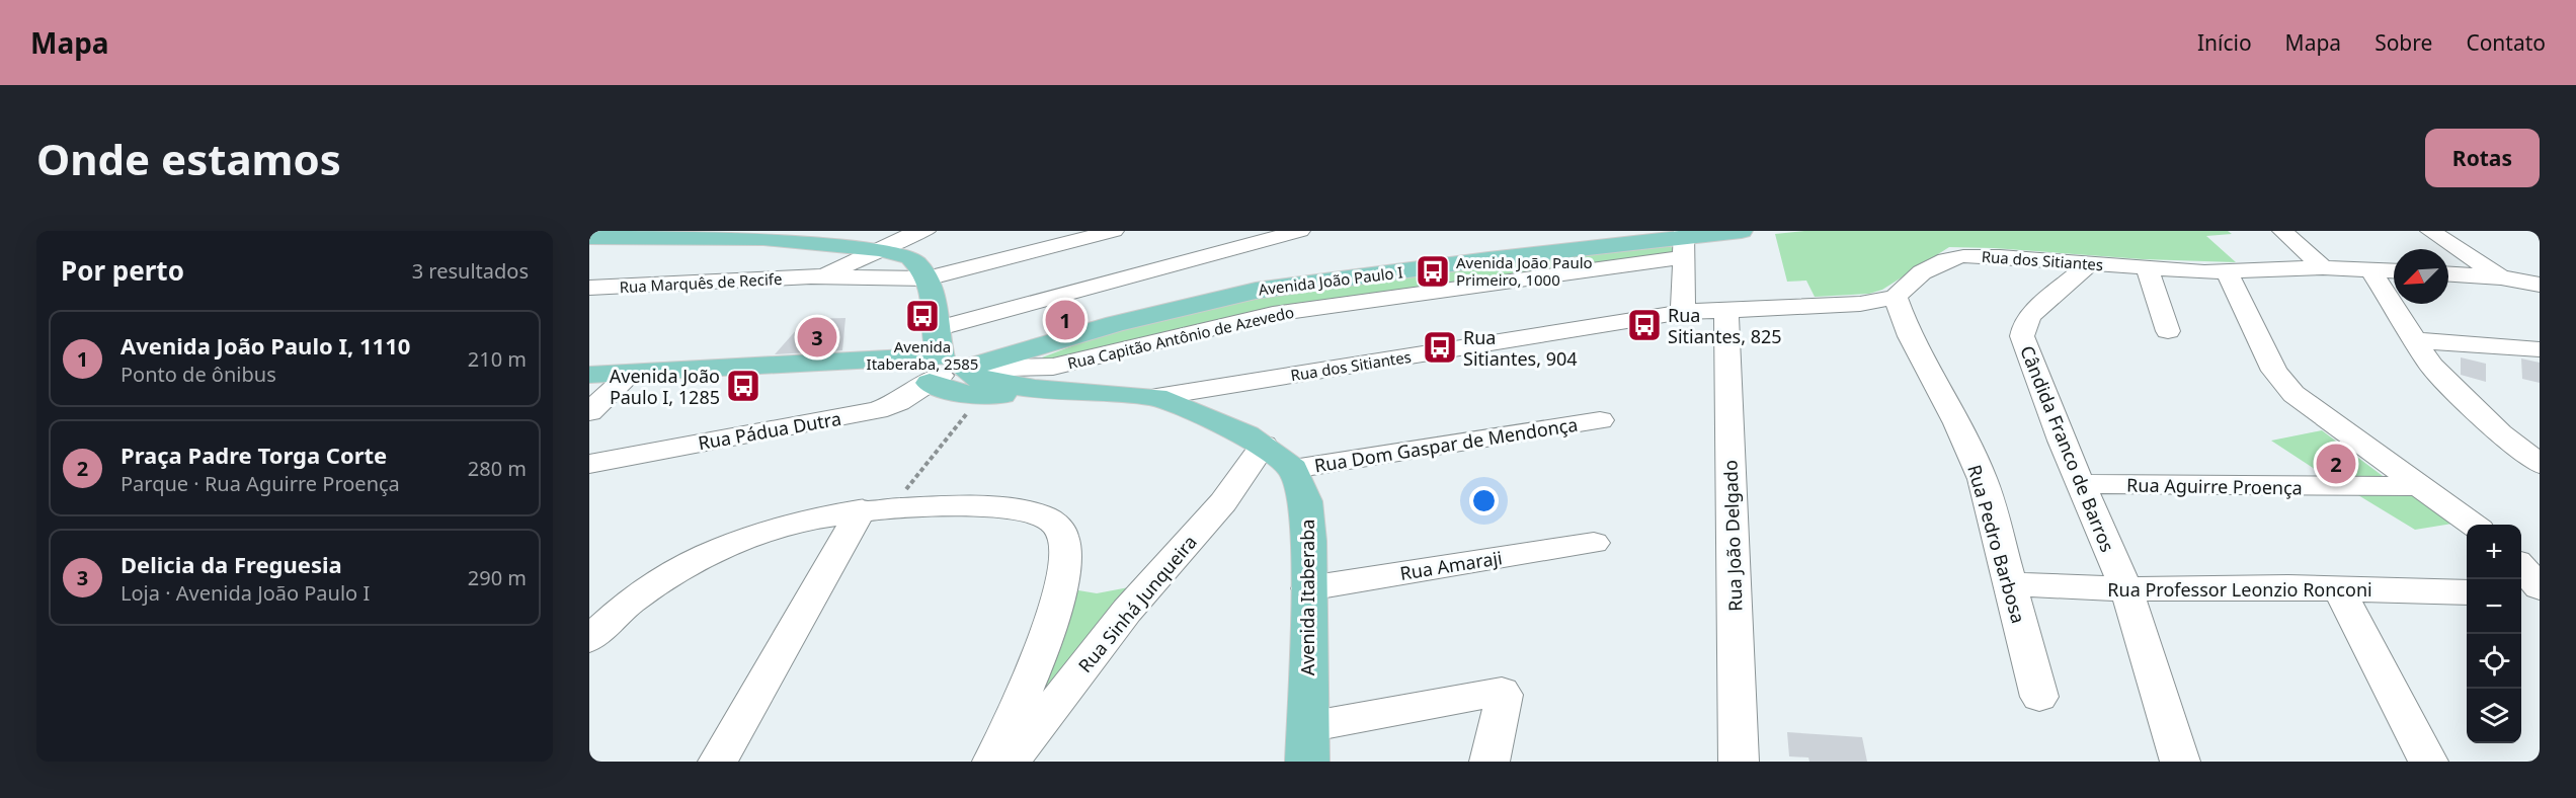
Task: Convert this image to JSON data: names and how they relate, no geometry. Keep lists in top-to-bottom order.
{
  "streets": {
    "main road": ["Avenida João Paulo I", "Avenida Itaberaba"],
    "street": [
      "Rua dos Sitiantes",
      "Rua Marquês de Recife",
      "Rua Capitão Antônio de Azevedo",
      "Rua Pádua Dutra",
      "Rua Dom Gaspar de Mendonça",
      "Cândida Franco de Barros",
      "Rua Aguirre Proença",
      "Rua João Delgado",
      "Rua Pedro Barbosa",
      "Rua Amaraji",
      "Rua Professor Leonzio Ronconi",
      "Rua Sinhá Junqueira"
    ]
  },
  "crossings": [
    ["Rua dos Sitiantes", "Cândida Franco de Barros"],
    ["Rua dos Sitiantes", "Rua João Delgado"],
    ["Rua dos Sitiantes", "Rua Pedro Barbosa"],
    ["Rua dos Sitiantes", "Avenida Itaberaba"],
    ["Avenida João Paulo I", "Rua Capitão Antônio de Azevedo"],
    ["Avenida João Paulo I", "Rua Pádua Dutra"],
    ["Avenida João Paulo I", "Avenida Itaberaba"],
    ["Rua Capitão Antônio de Azevedo", "Rua Pádua Dutra"],
    ["Rua Capitão Antônio de Azevedo", "Avenida Itaberaba"],
    ["Rua Pádua Dutra", "Avenida Itaberaba"],
    ["Rua Dom Gaspar de Mendonça", "Avenida Itaberaba"],
    ["Cândida Franco de Barros", "Rua Aguirre Proença"],
    ["Cândida Franco de Barros", "Rua Professor Leonzio Ronconi"],
    ["Rua Pedro Barbosa", "Rua Professor Leonzio Ronconi"],
    ["Rua Amaraji", "Avenida Itaberaba"],
    ["Avenida Itaberaba", "Rua Sinhá Junqueira"]
  ],
  "places": {
    "bus stop": [
      "Avenida João Paulo Primeiro, 1000",
      "Avenida Itaberaba, 2585",
      "Rua Sitiantes, 825",
      "Rua Sitiantes, 904",
      "Avenida João Paulo I, 1285"
    ]
  },
  "north": "bottom left",
  "page": {
    "header": "Mapa",
    "nav": [
      "Início",
      "Mapa",
      "Sobre",
      "Contato"
    ],
    "buttons": "Rotas",
    "title": "Onde estamos",
    "heading": ["Por perto", "3 resultados"],
    "pins": ["1", "3", "2"],
    "list": [
      {
        "mark": "1",
        "name": "Avenida João Paulo I, 1110",
        "note": "Ponto de ônibus",
        "value": "210 m"
      },
      {
        "mark": "2",
        "name": "Praça Padre Torga Corte",
        "note": "Parque · Rua Aguirre Proença",
        "value": "280 m"
      },
      {
        "mark": "3",
        "name": "Delicia da Freguesia",
        "note": "Loja · Avenida João Paulo I",
        "value": "290 m"
      }
    ],
    "map_buttons": ["+", "−"]
  }
}
